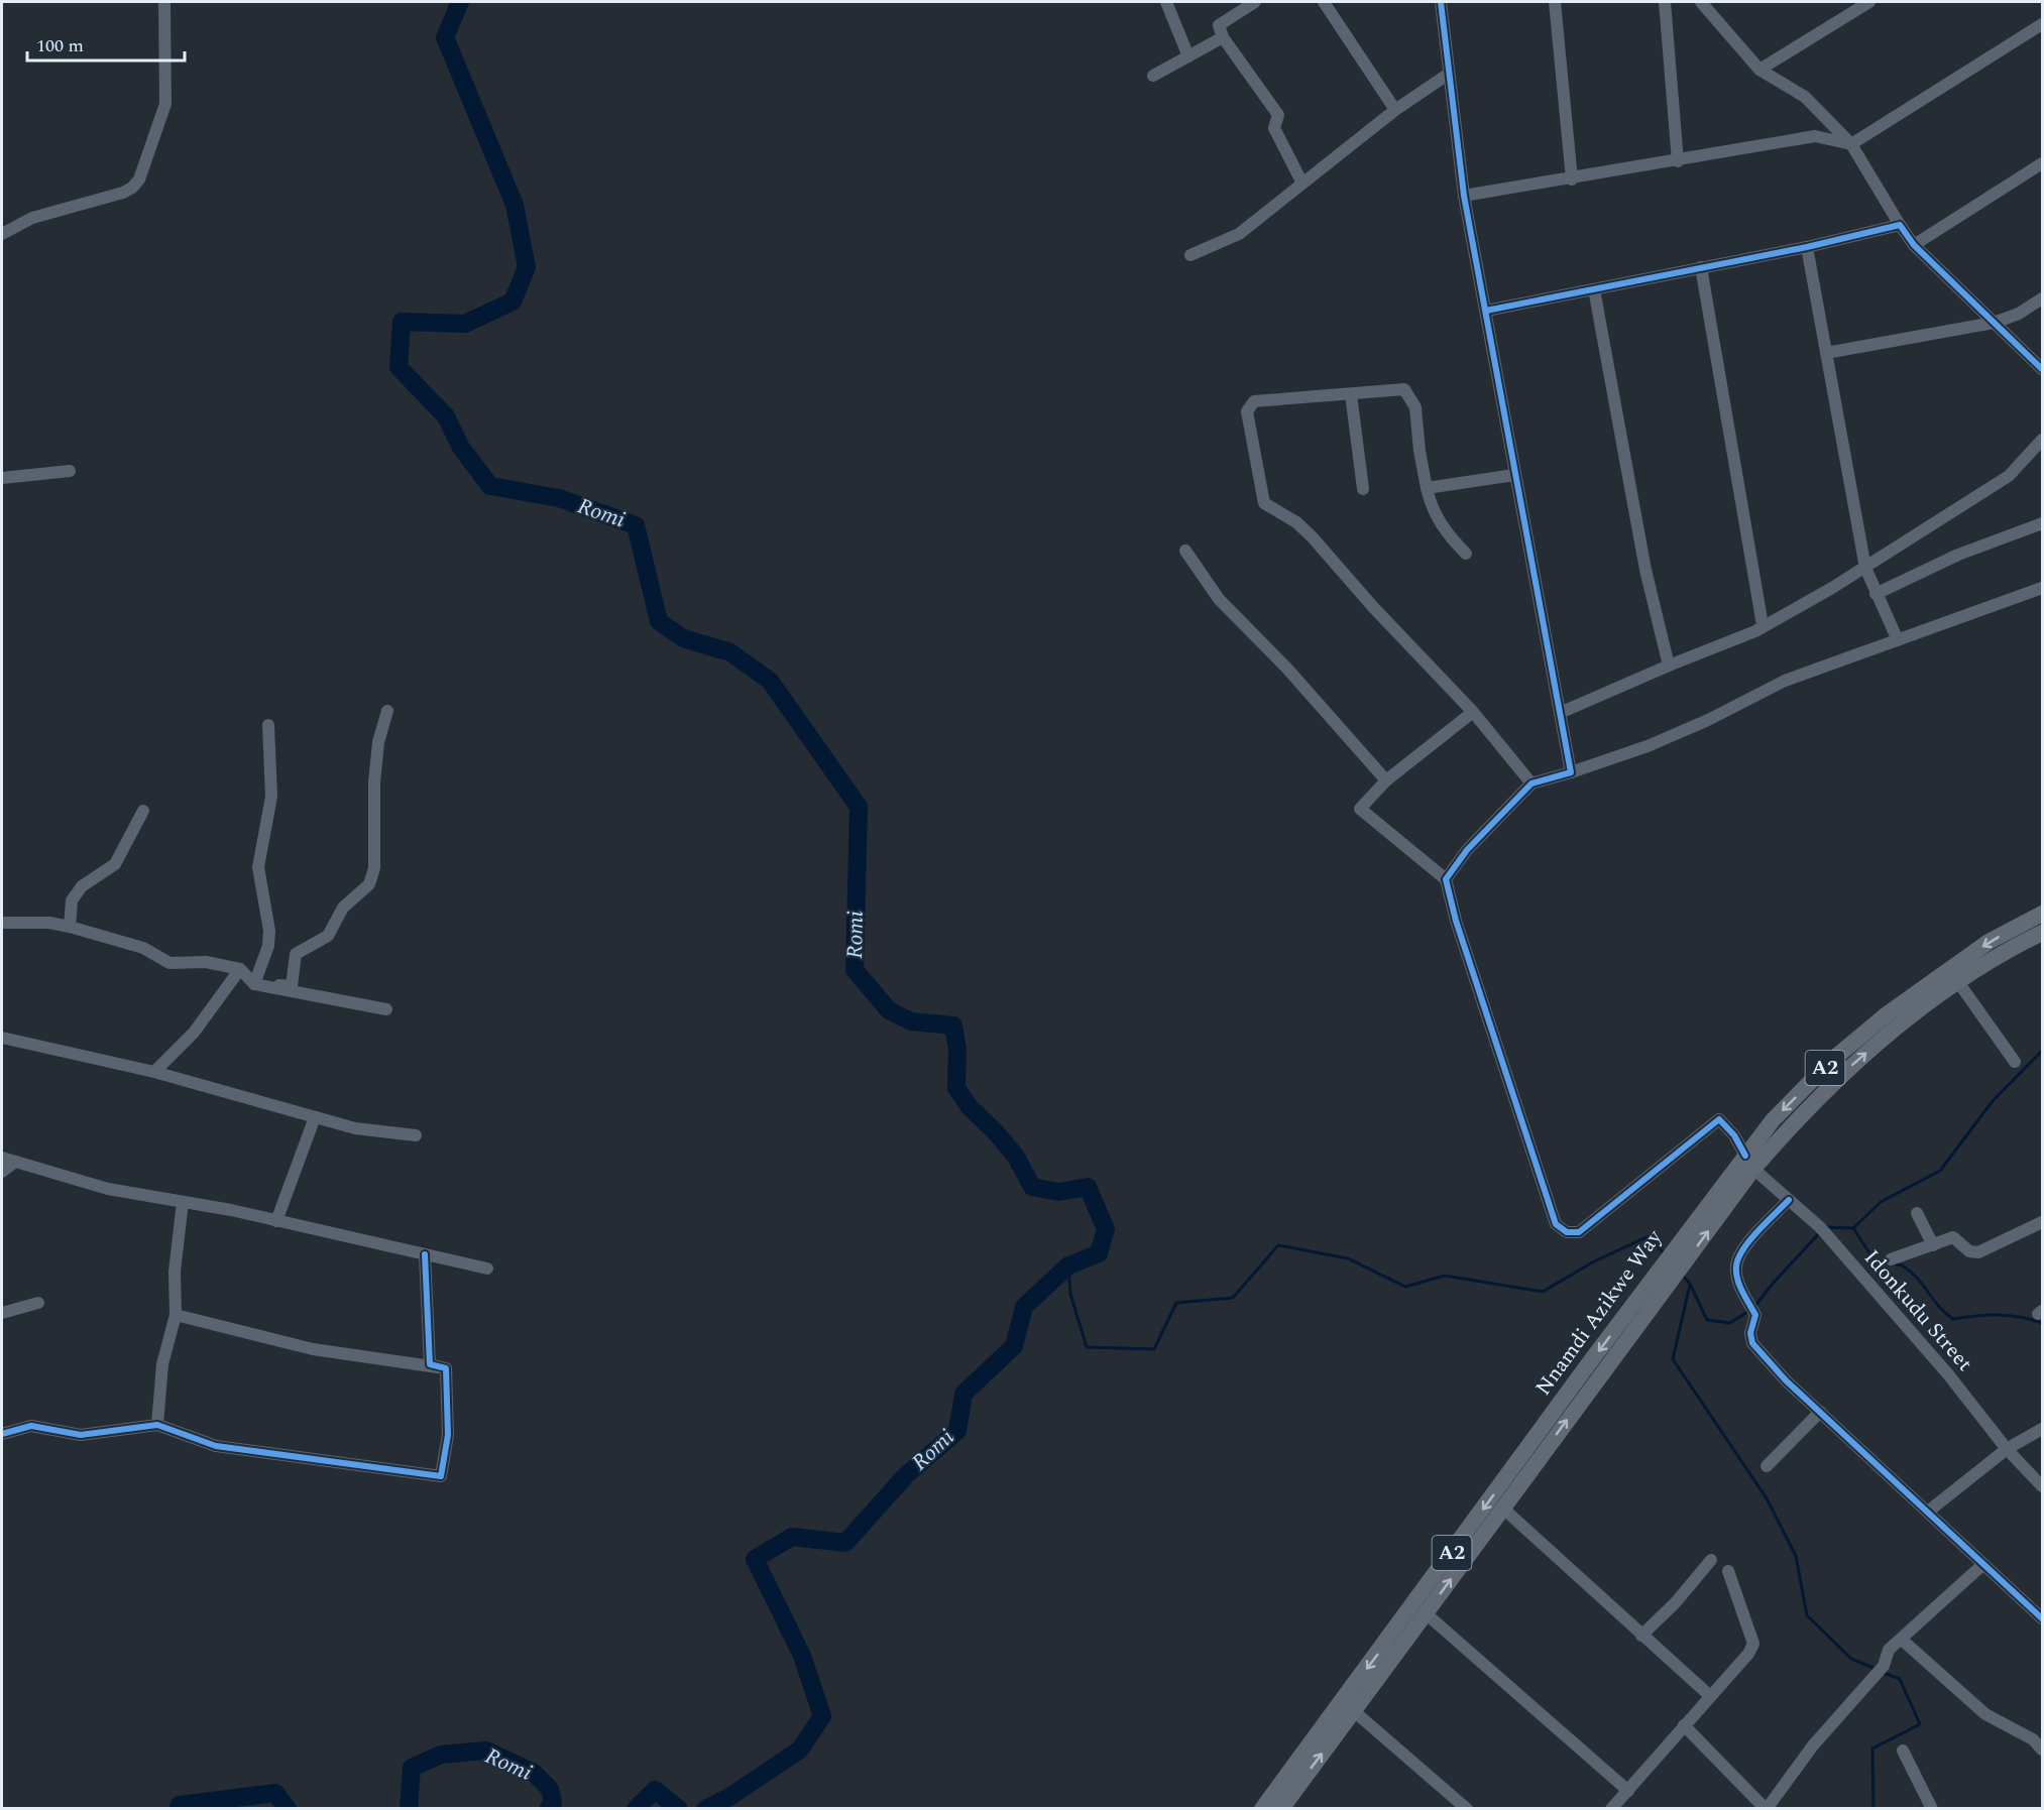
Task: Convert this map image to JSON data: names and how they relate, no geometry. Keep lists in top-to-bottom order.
{
  "streets": {
    "highway": ["A2", "Nnamdi Azikwe Way"],
    "street": ["Idonkudu Street"]
  },
  "crossings": [
    ["Idonkudu Street", "Nnamdi Azikwe Way"]
  ],
  "water": ["Romi"],
  "scale_bar": "100 m"
}
